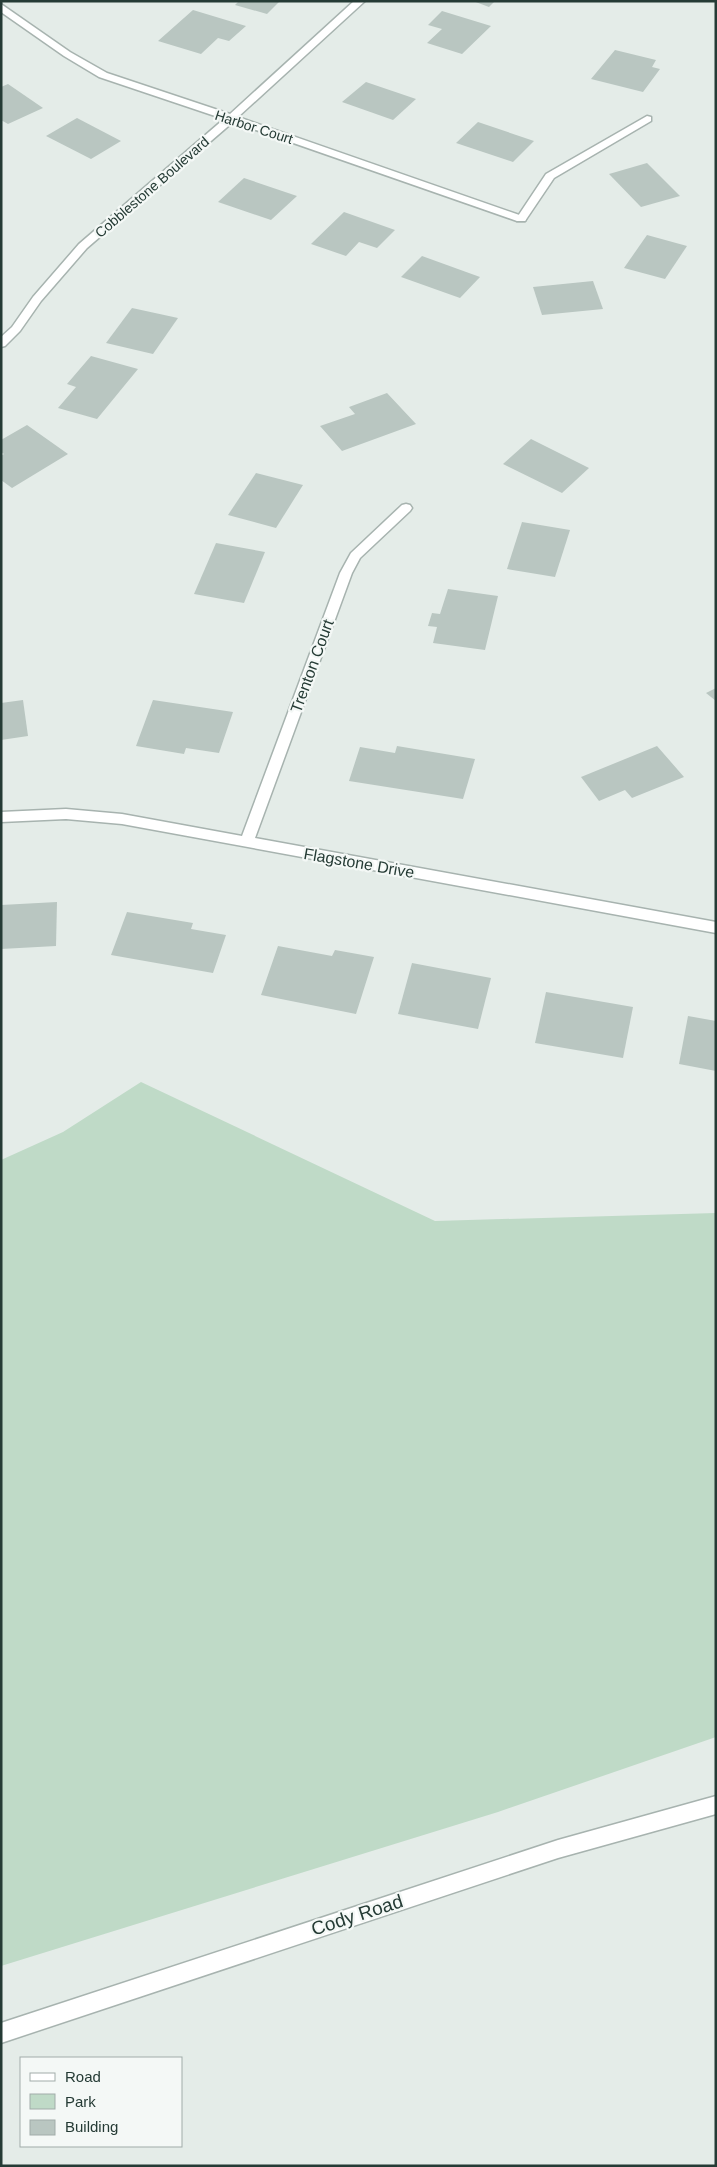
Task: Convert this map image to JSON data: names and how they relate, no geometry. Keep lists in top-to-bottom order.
{
  "streets": {
    "street": [
      "Harbor Court",
      "Cobblestone Boulevard",
      "Trenton Court",
      "Flagstone Drive",
      "Cody Road"
    ]
  },
  "crossings": [
    ["Harbor Court", "Cobblestone Boulevard"],
    ["Trenton Court", "Flagstone Drive"]
  ],
  "legend": ["Road", "Park", "Building"]
}
